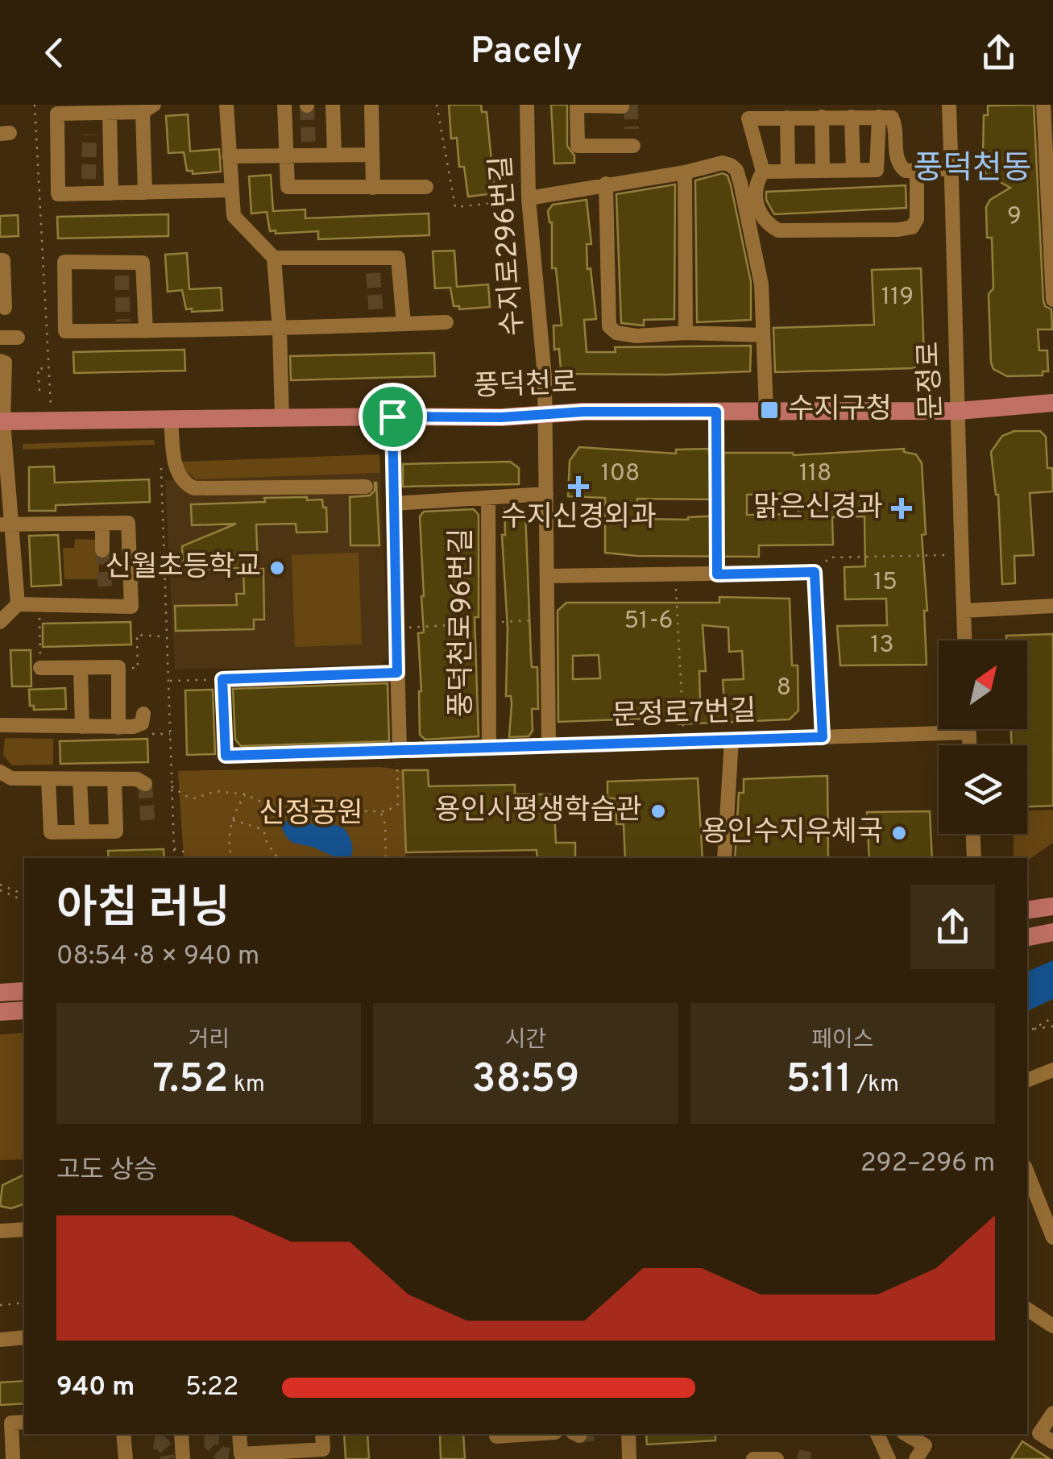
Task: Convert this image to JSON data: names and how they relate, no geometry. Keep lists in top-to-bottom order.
{
  "streets": {
    "main road": ["풍덕천로"],
    "street": [
      "수지로296번길",
      "문정로",
      "풍덕천로96번길",
      "문정로7번길"
    ]
  },
  "crossings": [
    ["수지로296번길", "풍덕천로"],
    ["수지로296번길", "풍덕천로96번길"],
    ["수지로296번길", "문정로7번길"],
    ["문정로", "풍덕천로"],
    ["풍덕천로96번길", "문정로7번길"]
  ],
  "districts": ["풍덕천동"],
  "parks": ["신정공원"],
  "places": {
    "transit": ["수지구청"],
    "health": ["수지신경외과", "맑은신경과"],
    "other": ["신월초등학교", "용인시평생학습관", "용인수지우체국"]
  },
  "house_numbers": [
    "9",
    "119",
    "108",
    "118",
    "15",
    "51-6",
    "13",
    "8"
  ],
  "north": "top right",
  "page": {
    "header": "Pacely",
    "heading": ["아침 러닝", "08:54 · 8 × 940 m"],
    "stats": [
      ["거리", "7.52 km"],
      ["시간", "38:59"],
      ["페이스", "5:11 /km"]
    ],
    "chart": ["고도 상승", "292–296 m"],
    "list": [
      {
        "name": "940 m",
        "note": "5:22"
      }
    ]
  }
}
